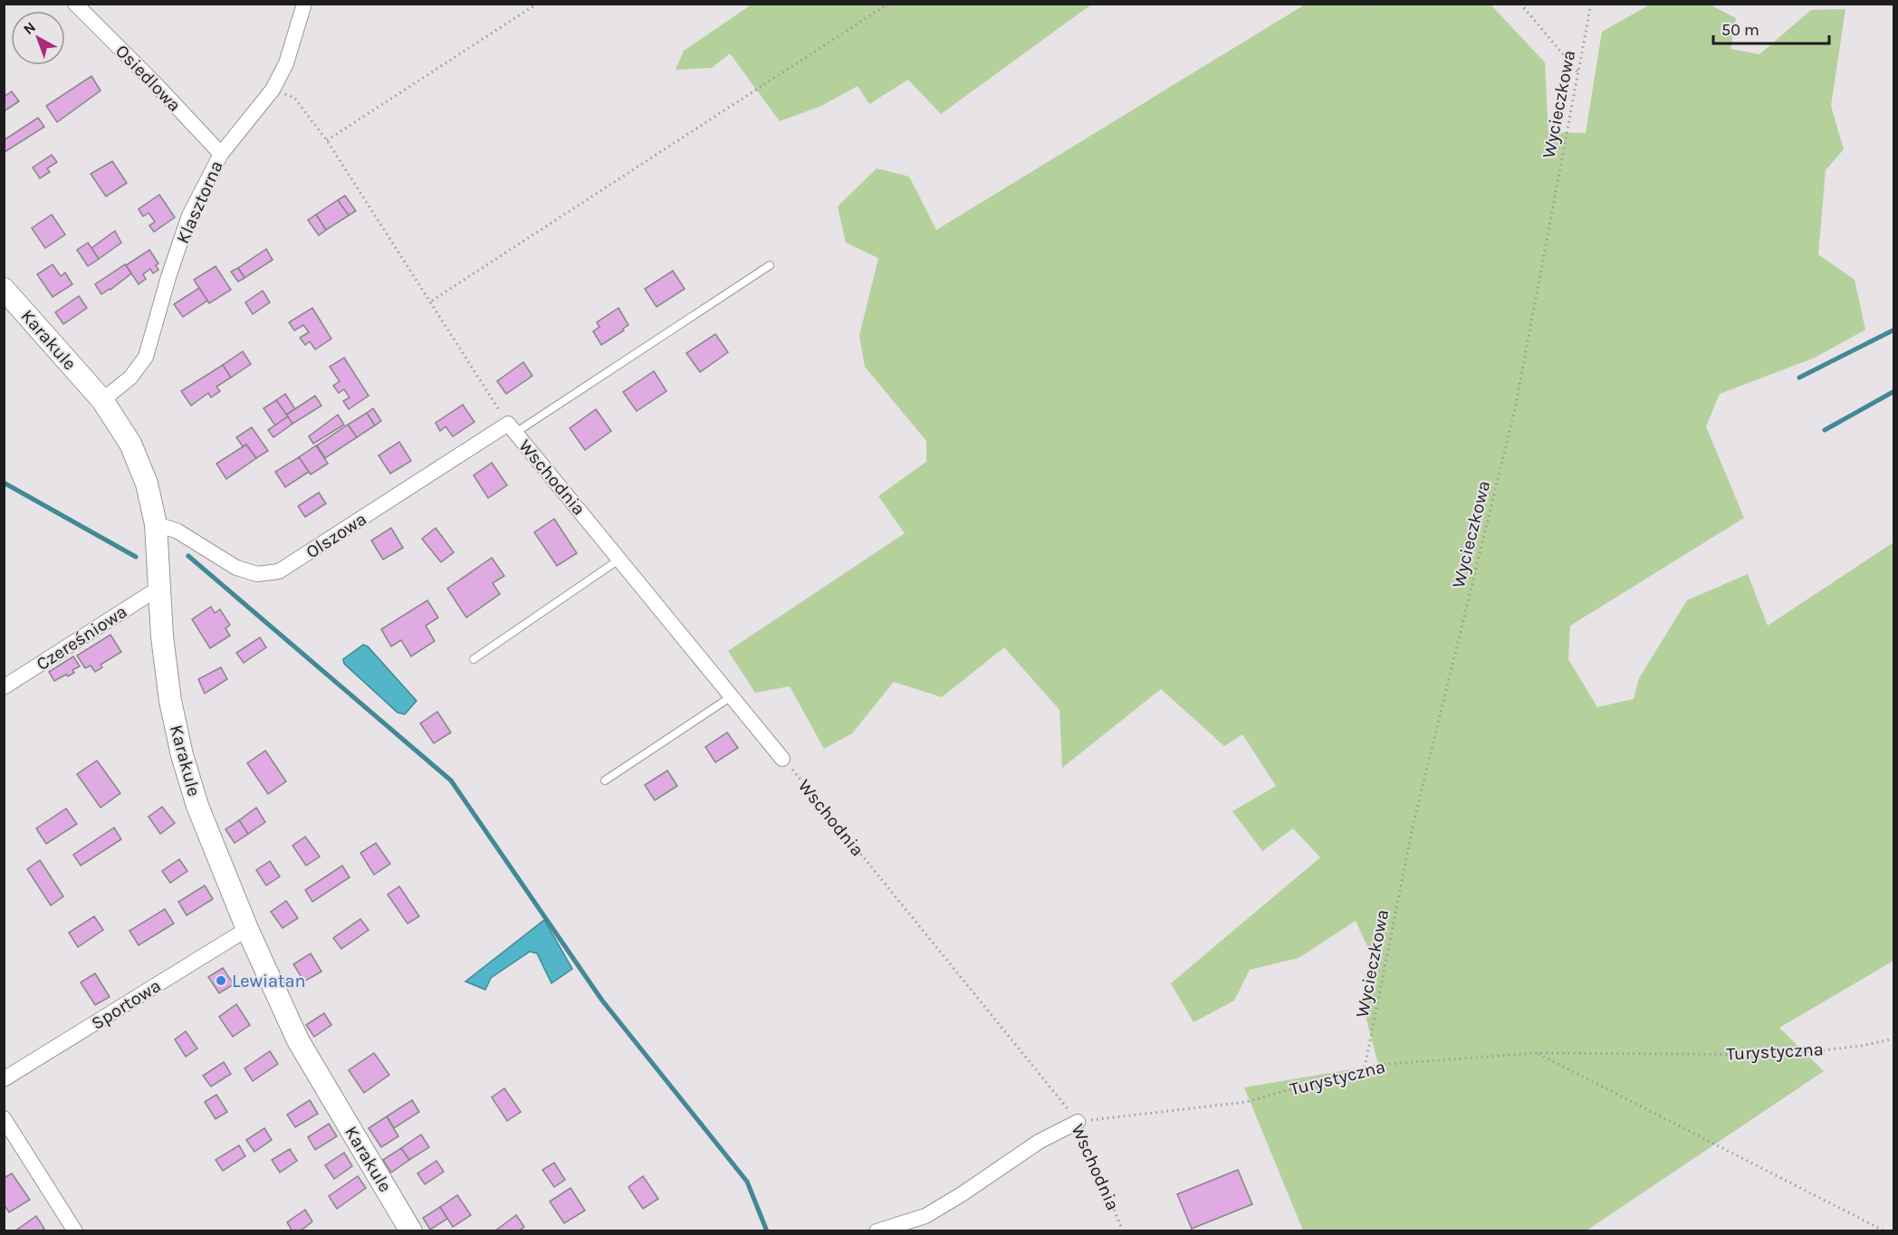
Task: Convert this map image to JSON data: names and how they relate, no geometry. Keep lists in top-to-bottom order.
{
  "streets": {
    "street": [
      "Osiedlowa",
      "Klasztorna",
      "Karakule",
      "Wschodnia",
      "Olszowa",
      "Czereśniowa",
      "Sportowa"
    ],
    "path": ["Wycieczkowa", "Turystyczna"]
  },
  "crossings": [
    ["Osiedlowa", "Klasztorna"],
    ["Wycieczkowa", "Turystyczna"],
    ["Klasztorna", "Karakule"],
    ["Karakule", "Olszowa"],
    ["Karakule", "Czereśniowa"],
    ["Karakule", "Sportowa"],
    ["Wschodnia", "Olszowa"],
    ["Wschodnia", "Turystyczna"]
  ],
  "places": ["Lewiatan"],
  "scale_bar": "50 m",
  "north": "top left"
}
